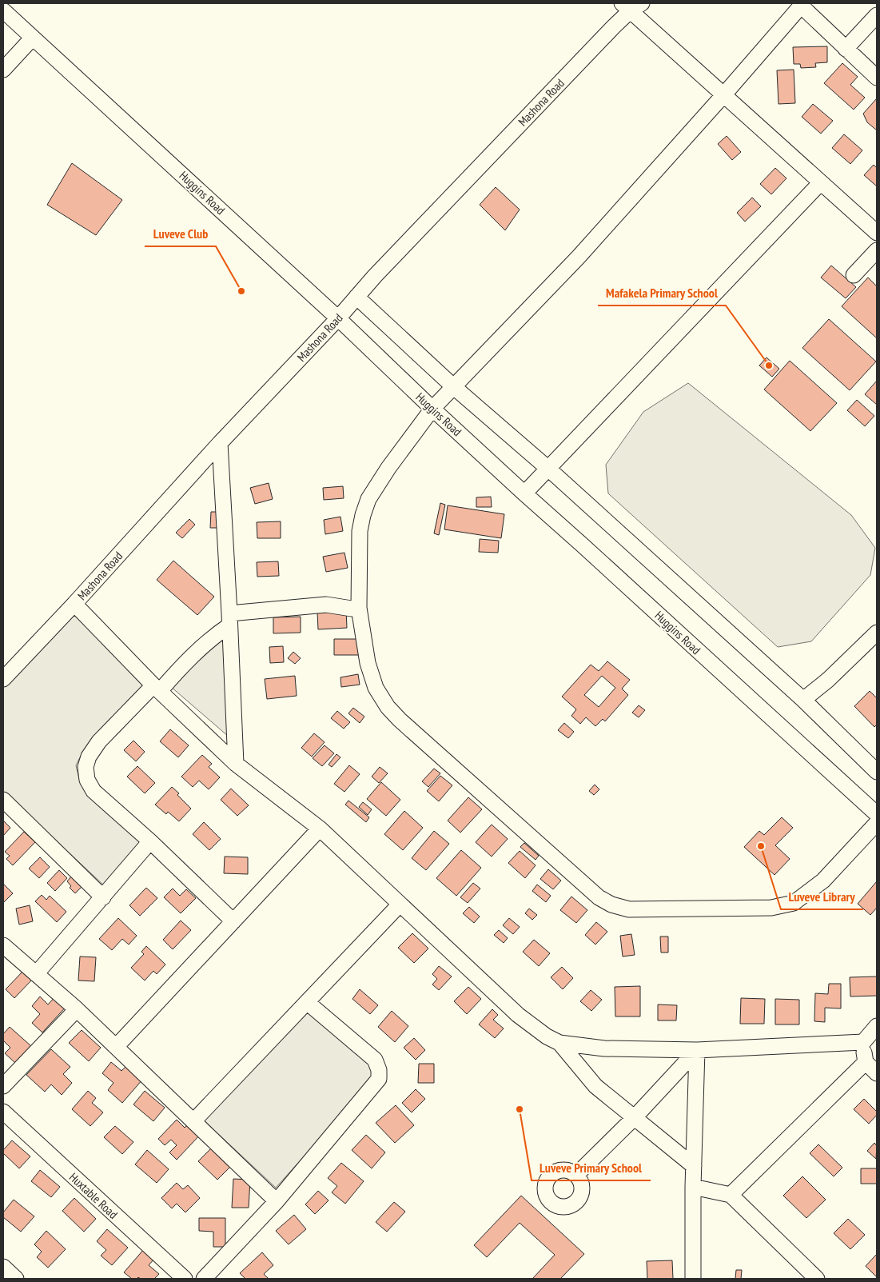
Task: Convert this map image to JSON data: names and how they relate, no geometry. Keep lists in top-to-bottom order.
{
  "streets": {
    "street": ["Mashona Road", "Huggins Road", "Huxtable Road"]
  },
  "crossings": [
    ["Mashona Road", "Huggins Road"]
  ],
  "places": [
    "Luveve Club",
    "Mafakela Primary School",
    "Luveve Library",
    "Luveve Primary School"
  ]
}
